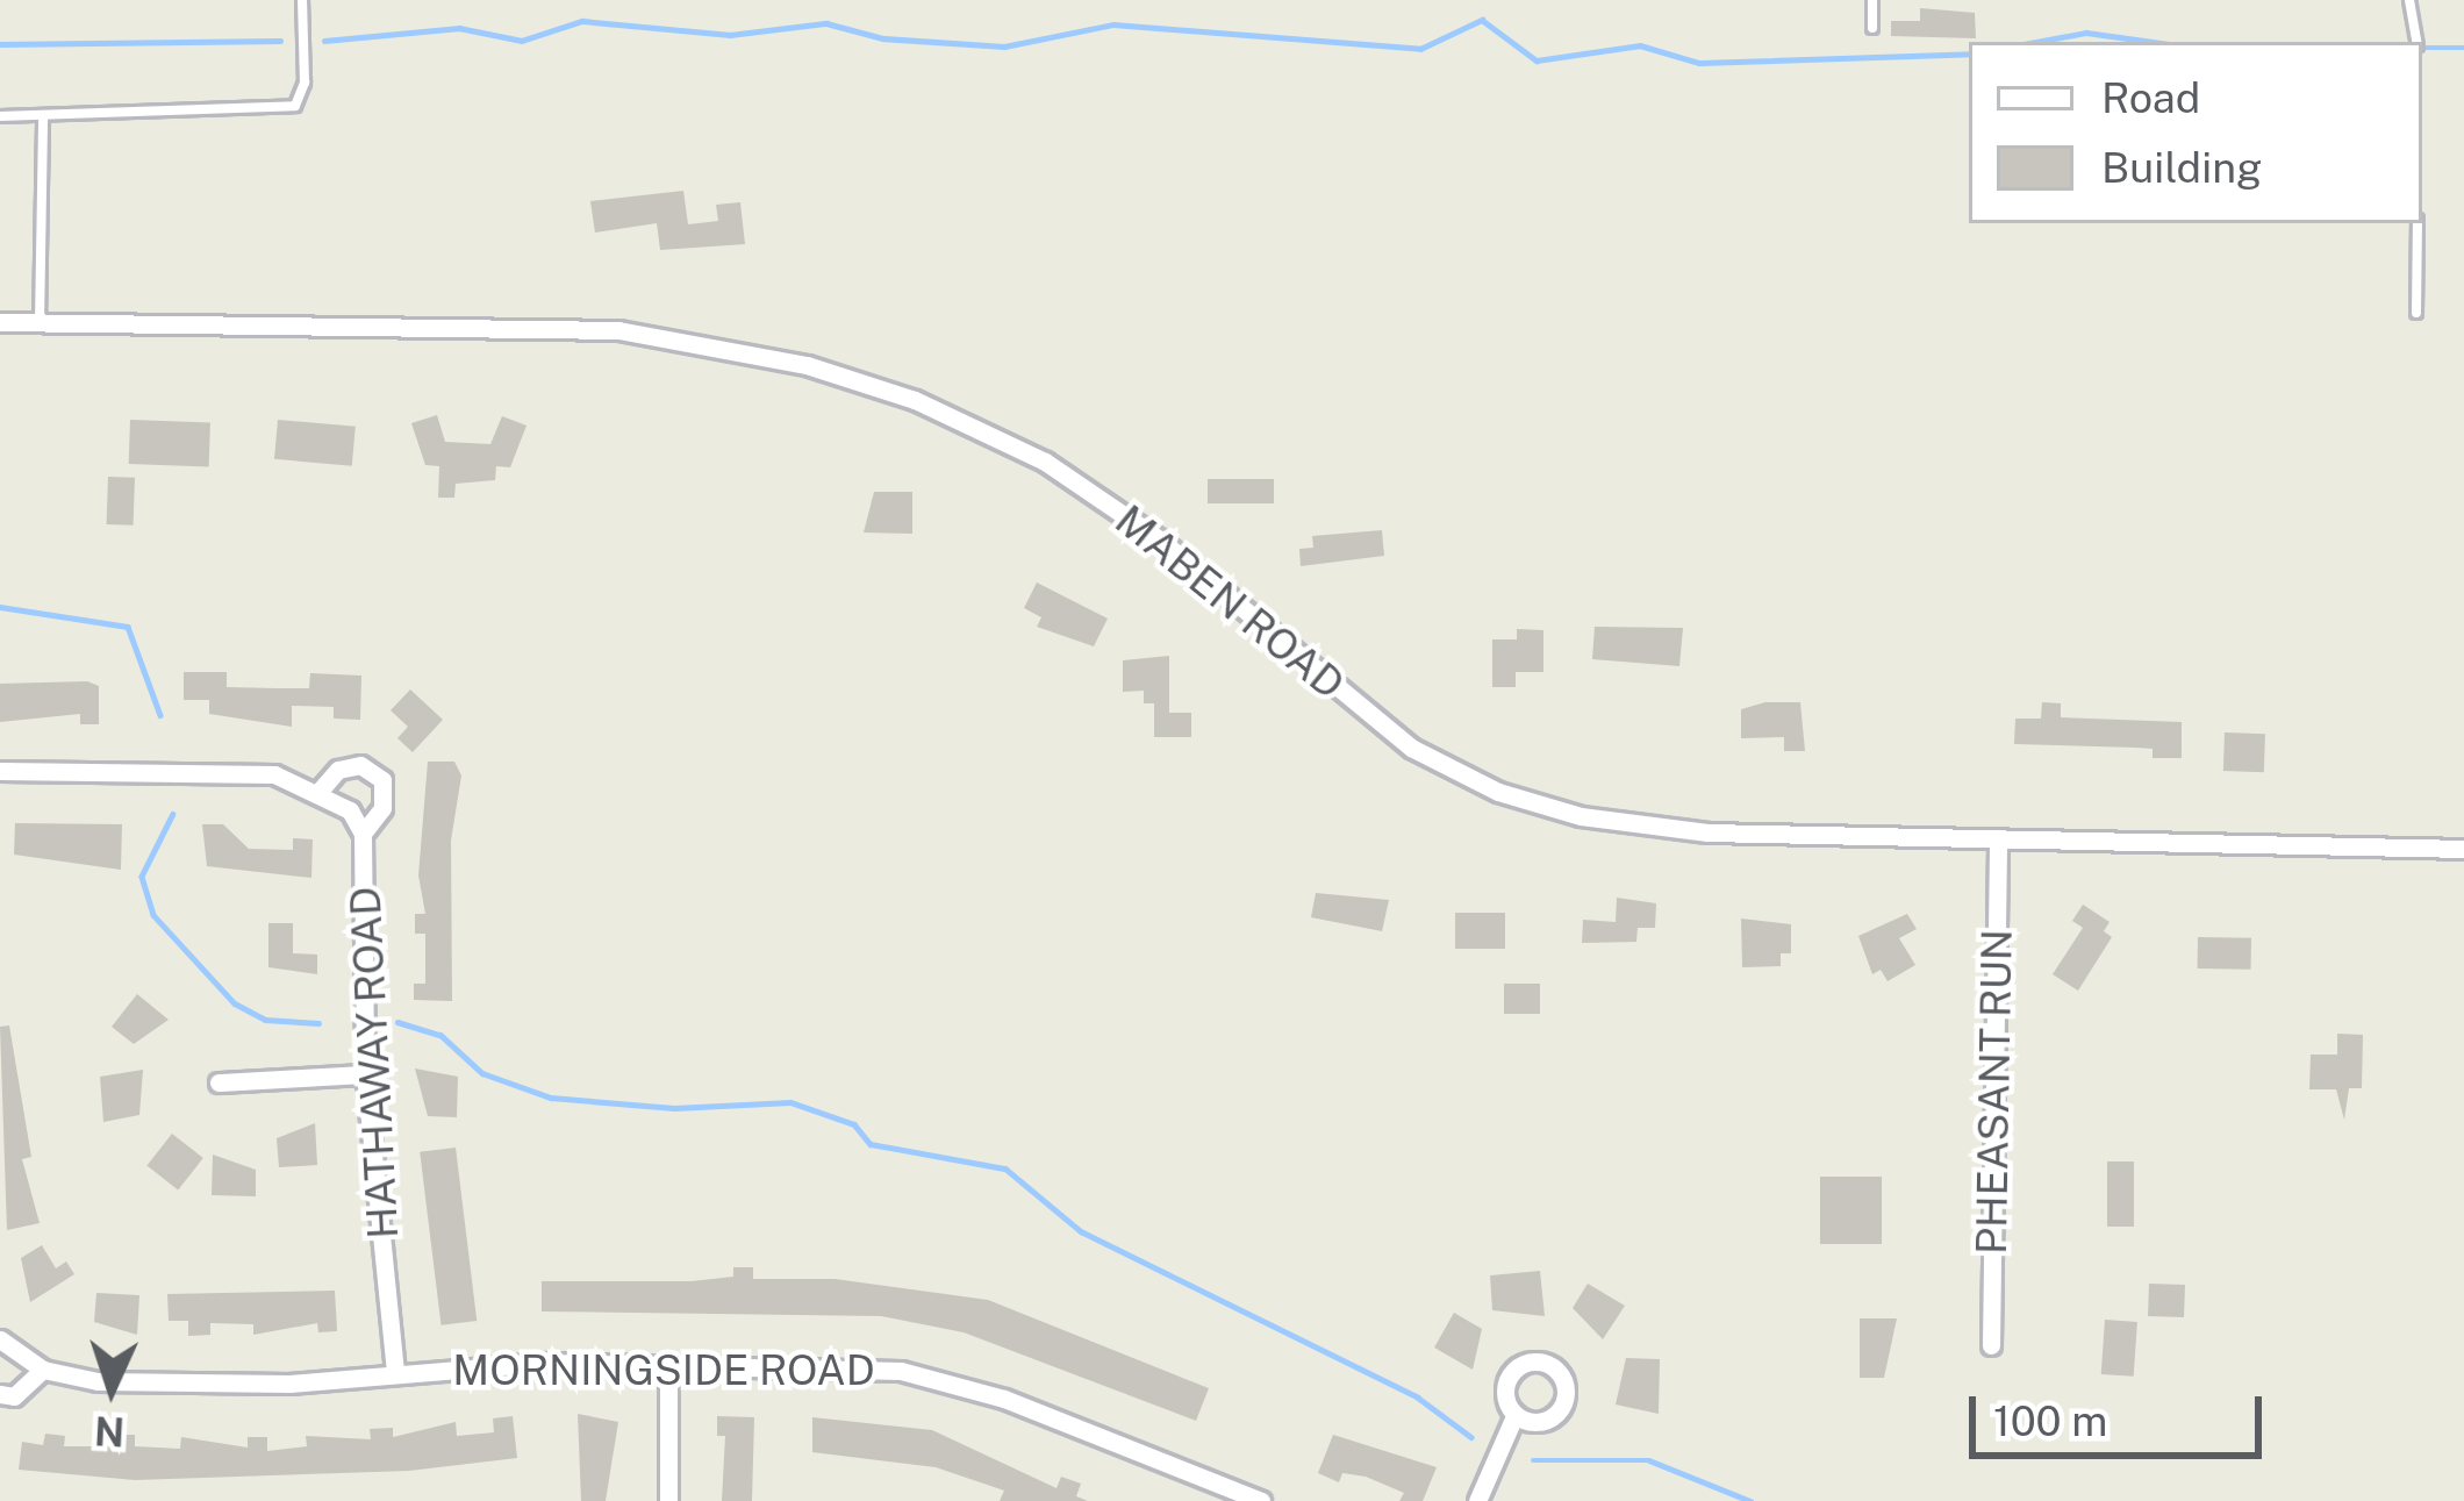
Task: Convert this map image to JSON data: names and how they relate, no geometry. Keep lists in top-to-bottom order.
{
  "streets": {
    "street": [
      "MABEN ROAD",
      "HATHAWAY ROAD",
      "PHEASANT RUN",
      "MORNINGSIDE ROAD"
    ]
  },
  "crossings": [
    ["MABEN ROAD", "PHEASANT RUN"],
    ["HATHAWAY ROAD", "MORNINGSIDE ROAD"]
  ],
  "legend": ["Road", "Building"],
  "scale_bar": "100 m",
  "north": "bottom"
}
